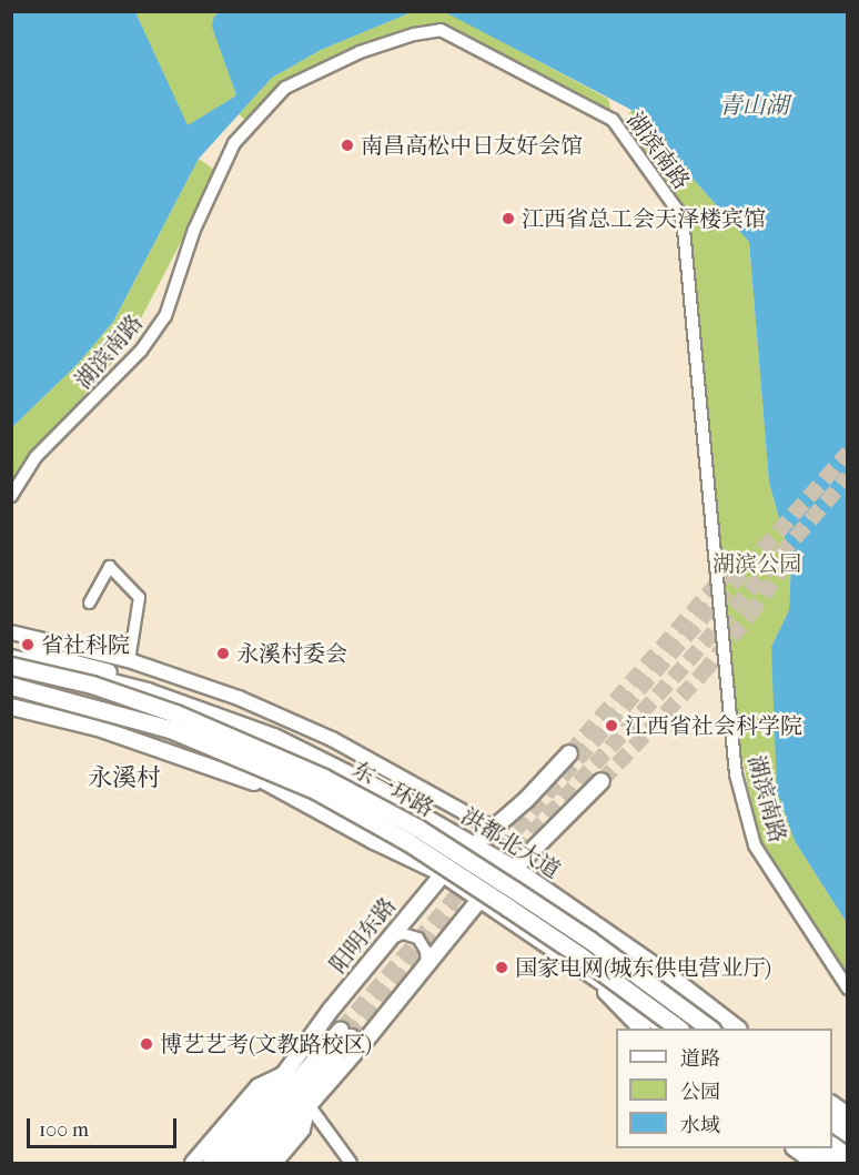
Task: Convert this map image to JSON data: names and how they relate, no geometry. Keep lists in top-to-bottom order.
{
  "streets": {
    "highway": ["东一环路"],
    "main road": ["洪都北大道", "阳明东路"],
    "street": ["湖滨南路"]
  },
  "crossings": [
    ["洪都北大道", "阳明东路"]
  ],
  "districts": ["永溪村"],
  "water": ["青山湖"],
  "parks": ["湖滨公园"],
  "places": [
    "南昌高松中日友好会馆",
    "江西省总工会天泽楼宾馆",
    "省社科院",
    "永溪村委会",
    "江西省社会科学院",
    "国家电网(城东供电营业厅)",
    "博艺艺考(文教路校区)"
  ],
  "legend": ["道路", "公园", "水域"],
  "scale_bar": "100 m"
}
